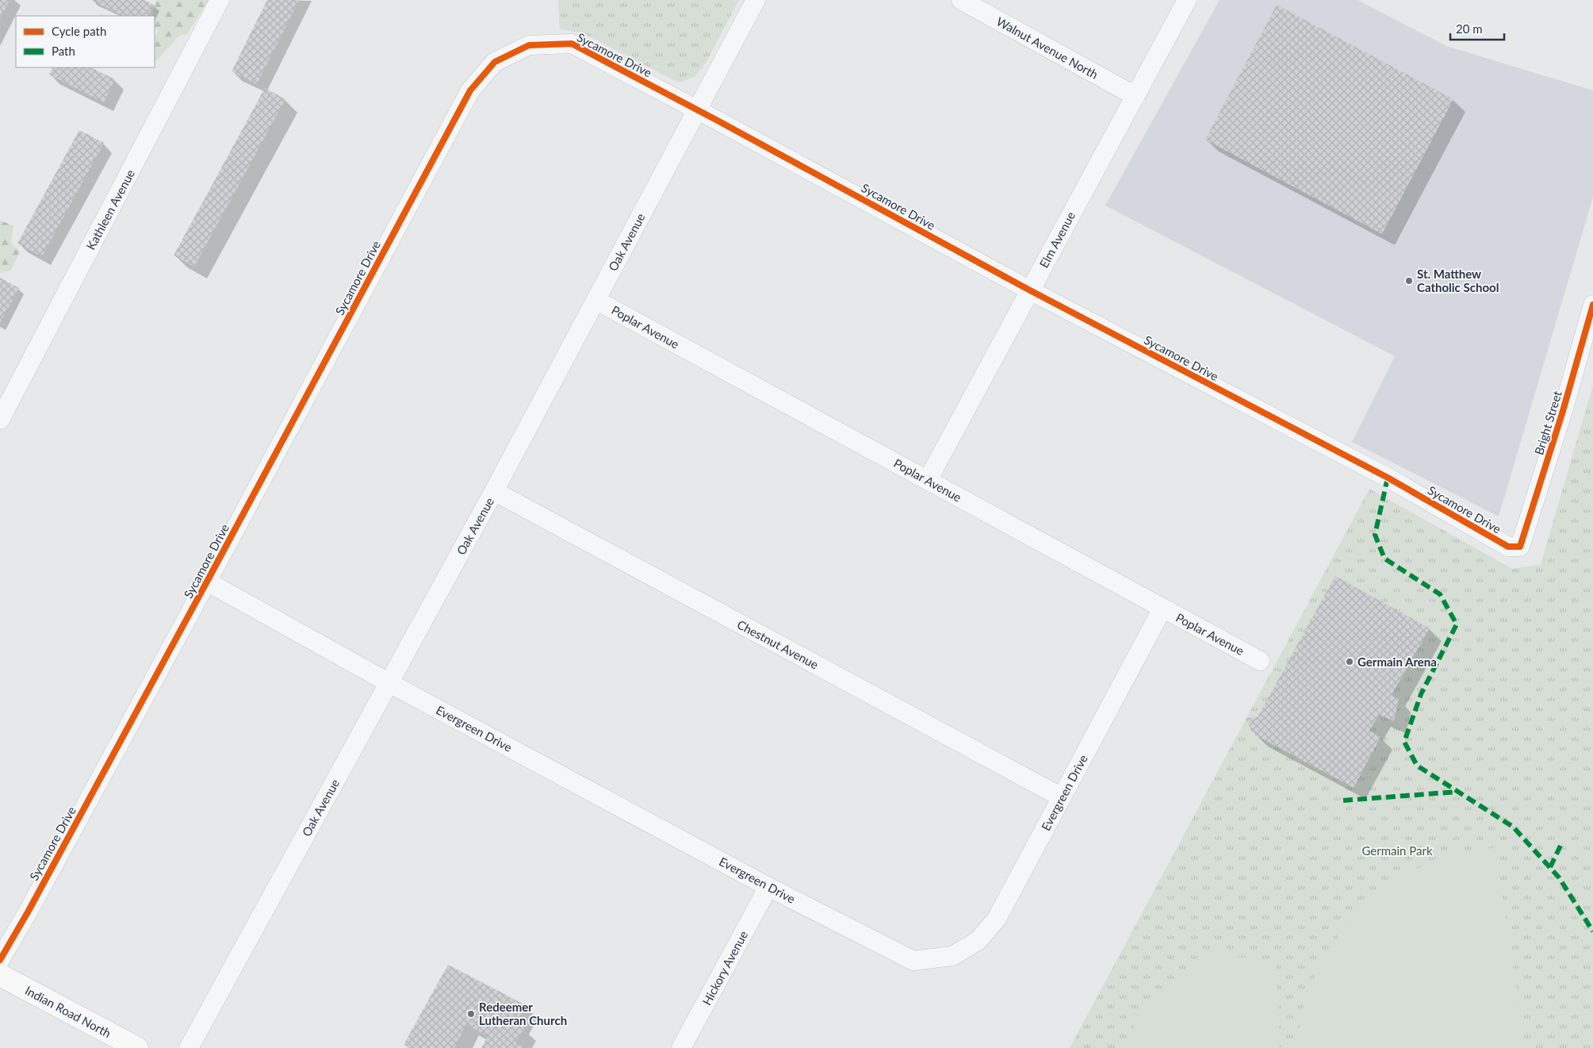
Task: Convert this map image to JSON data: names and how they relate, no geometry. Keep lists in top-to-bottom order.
{
  "streets": {
    "main road": ["Indian Road North"],
    "street": [
      "Walnut Avenue North",
      "Sycamore Drive",
      "Kathleen Avenue",
      "Elm Avenue",
      "Oak Avenue",
      "Poplar Avenue",
      "Bright Street",
      "Chestnut Avenue",
      "Evergreen Drive",
      "Hickory Avenue"
    ]
  },
  "crossings": [
    ["Walnut Avenue North", "Elm Avenue"],
    ["Sycamore Drive", "Elm Avenue"],
    ["Sycamore Drive", "Oak Avenue"],
    ["Sycamore Drive", "Bright Street"],
    ["Sycamore Drive", "Evergreen Drive"],
    ["Elm Avenue", "Poplar Avenue"],
    ["Oak Avenue", "Poplar Avenue"],
    ["Oak Avenue", "Chestnut Avenue"],
    ["Oak Avenue", "Evergreen Drive"],
    ["Poplar Avenue", "Evergreen Drive"],
    ["Chestnut Avenue", "Evergreen Drive"],
    ["Evergreen Drive", "Hickory Avenue"]
  ],
  "parks": ["Germain Park"],
  "places": ["St. Matthew Catholic School", "Germain Arena", "Redeemer Lutheran Church"],
  "legend": ["Cycle path", "Path"],
  "scale_bar": "20 m"
}
